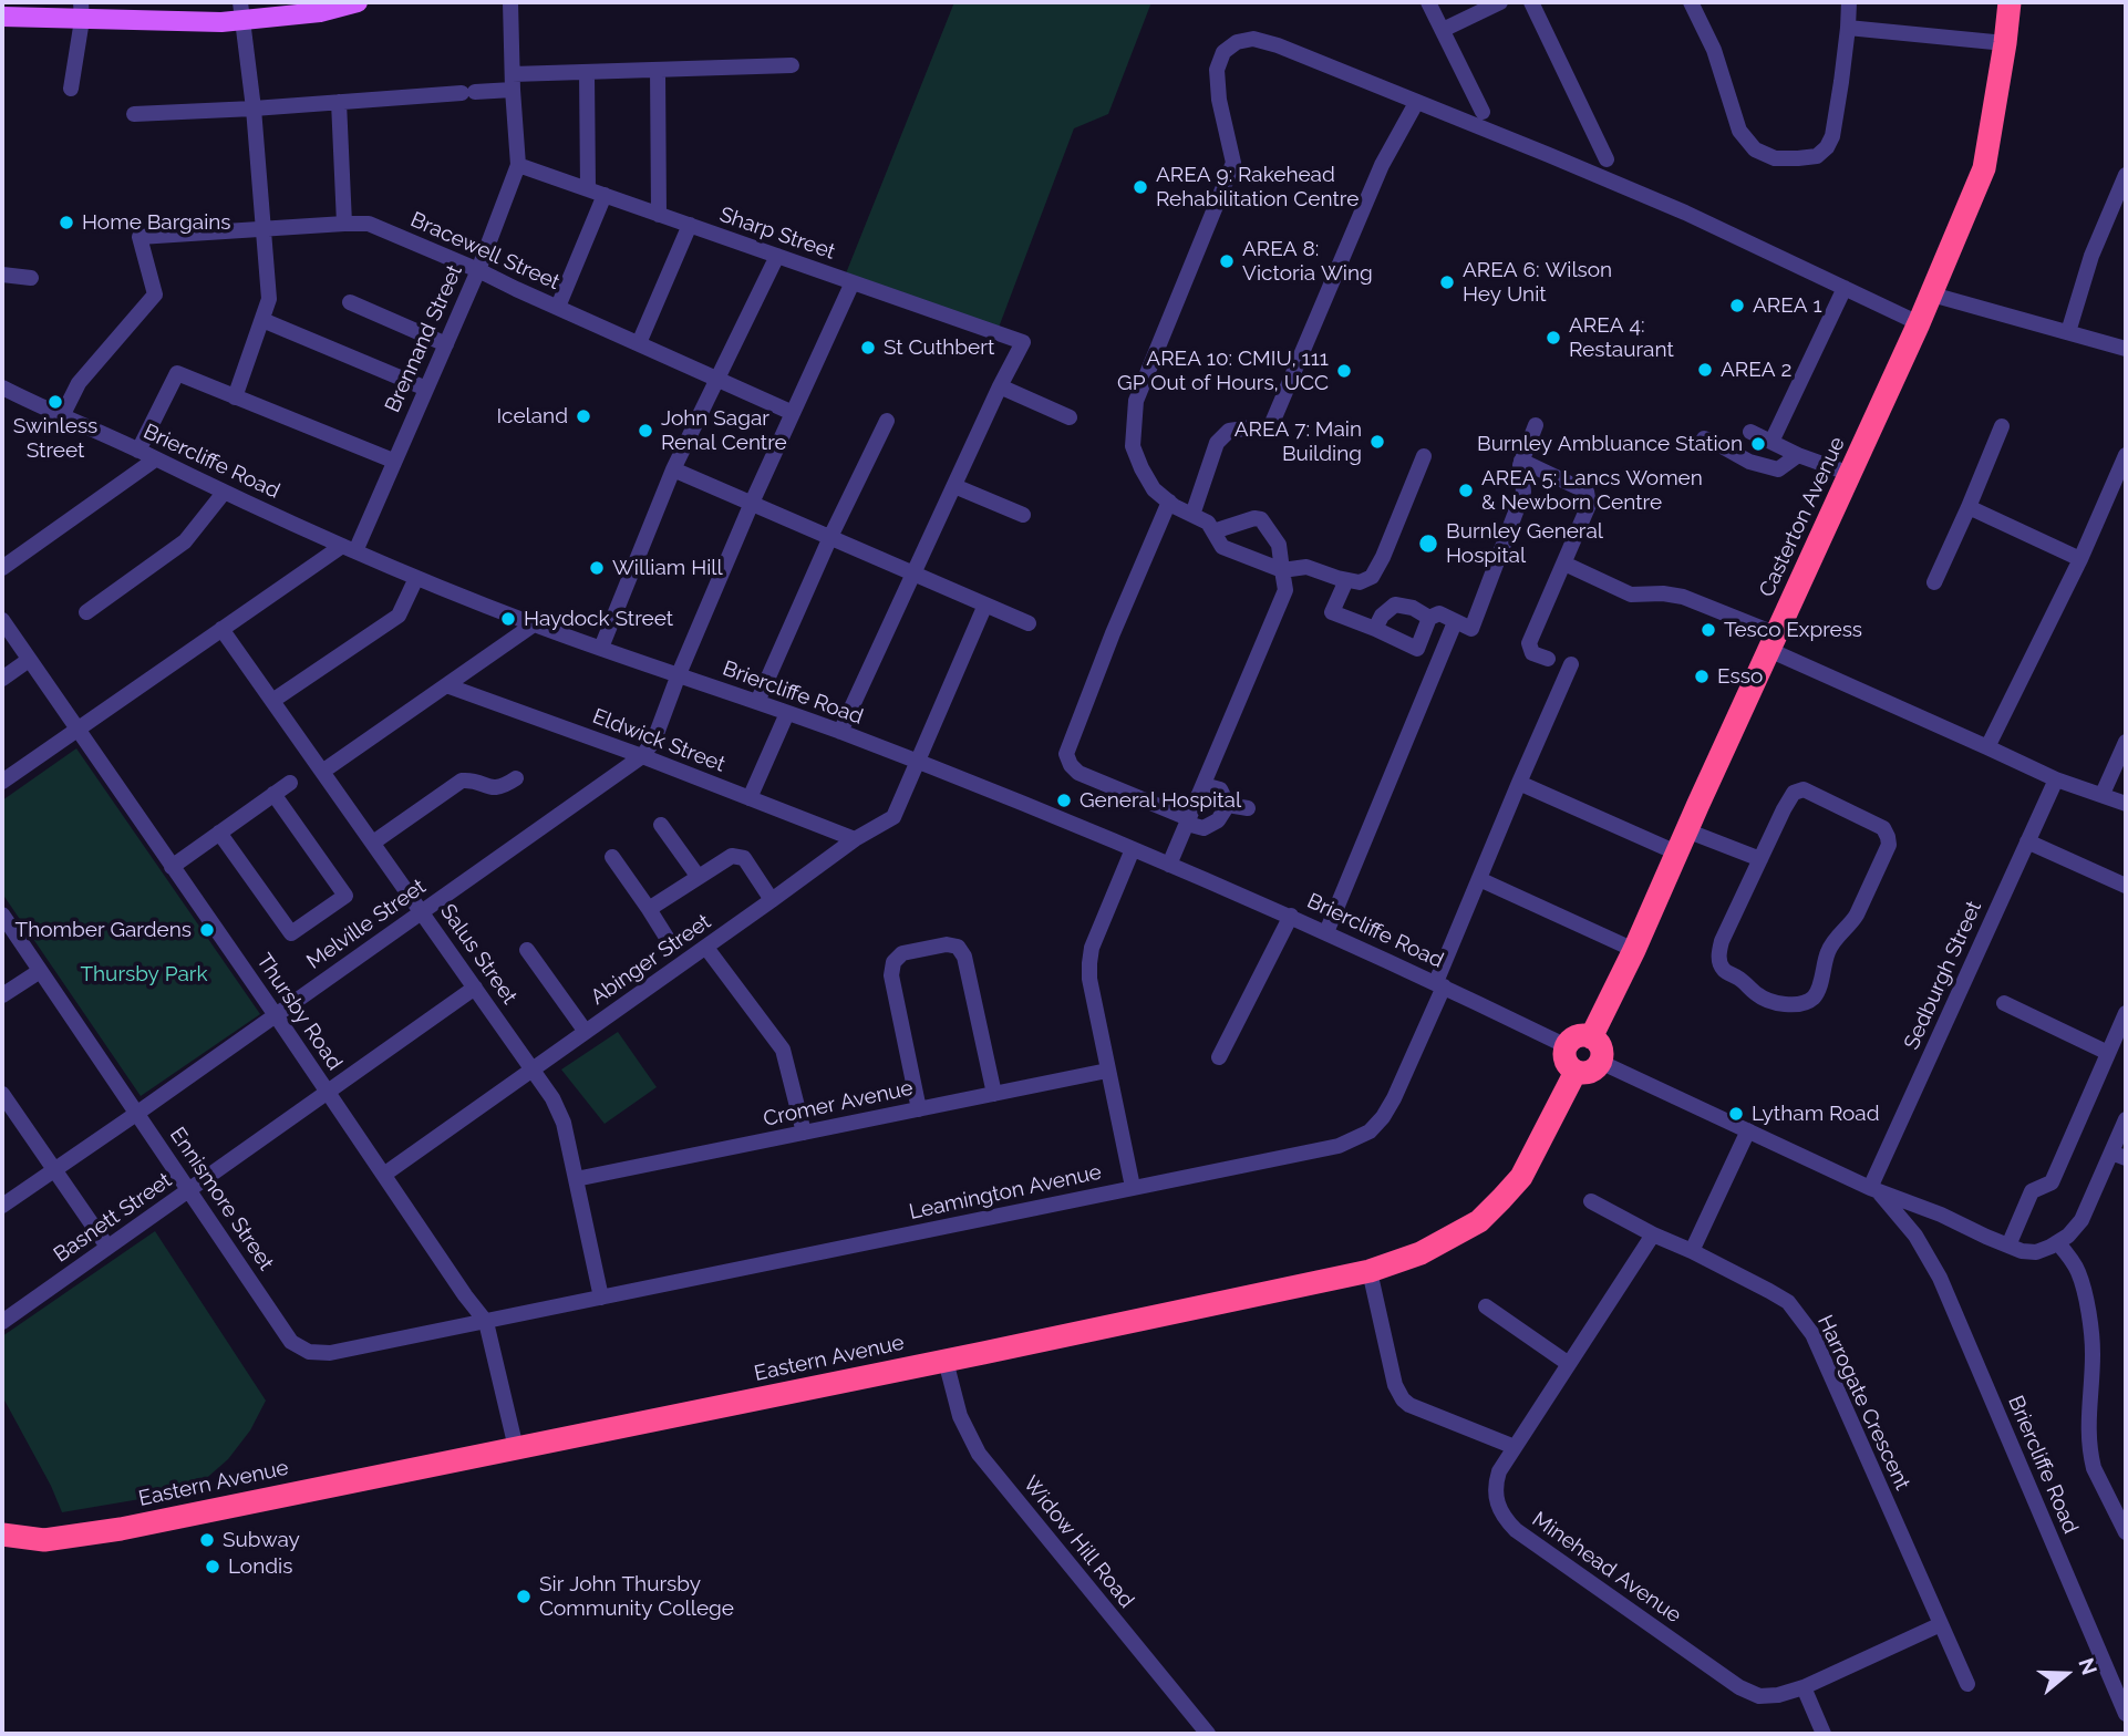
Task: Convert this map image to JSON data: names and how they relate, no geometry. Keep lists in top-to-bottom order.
{
  "streets": {
    "highway": ["Casterton Avenue", "Eastern Avenue"],
    "street": [
      "Sharp Street",
      "Bracewell Street",
      "Brennand Street",
      "Briercliffe Road",
      "Eldwick Street",
      "Melville Street",
      "Salus Street",
      "Abinger Street",
      "Sedburgh Street",
      "Thursby Road",
      "Cromer Avenue",
      "Leamington Avenue",
      "Ennismore Street",
      "Basnett Street",
      "Harrogate Crescent",
      "Widow Hill Road",
      "Minehead Avenue"
    ]
  },
  "crossings": [
    ["Sharp Street", "Brennand Street"],
    ["Sharp Street", "Melville Street"],
    ["Bracewell Street", "Brennand Street"],
    ["Bracewell Street", "Briercliffe Road"],
    ["Bracewell Street", "Melville Street"],
    ["Brennand Street", "Briercliffe Road"],
    ["Briercliffe Road", "Casterton Avenue"],
    ["Briercliffe Road", "Melville Street"],
    ["Briercliffe Road", "Abinger Street"],
    ["Briercliffe Road", "Sedburgh Street"],
    ["Briercliffe Road", "Leamington Avenue"],
    ["Briercliffe Road", "Eastern Avenue"],
    ["Casterton Avenue", "Eastern Avenue"],
    ["Eldwick Street", "Melville Street"],
    ["Eldwick Street", "Abinger Street"],
    ["Melville Street", "Salus Street"],
    ["Melville Street", "Thursby Road"],
    ["Melville Street", "Ennismore Street"],
    ["Salus Street", "Abinger Street"],
    ["Salus Street", "Cromer Avenue"],
    ["Salus Street", "Leamington Avenue"],
    ["Salus Street", "Basnett Street"],
    ["Abinger Street", "Thursby Road"],
    ["Thursby Road", "Leamington Avenue"],
    ["Thursby Road", "Ennismore Street"],
    ["Thursby Road", "Basnett Street"],
    ["Thursby Road", "Eastern Avenue"],
    ["Leamington Avenue", "Ennismore Street"],
    ["Ennismore Street", "Basnett Street"],
    ["Eastern Avenue", "Widow Hill Road"],
    ["Harrogate Crescent", "Minehead Avenue"]
  ],
  "parks": ["Thursby Park"],
  "places": [
    "AREA 9: Rakehead Rehabilitation Centre",
    "Home Bargains",
    "AREA 8: Victoria Wing",
    "AREA 6: Wilson Hey Unit",
    "AREA 1",
    "AREA 4: Restaurant",
    "St Cuthbert",
    "AREA 2",
    "AREA 10: CMIU, 111 GP Out of Hours, UCC",
    "Swinless Street",
    "Iceland",
    "John Sagar Renal Centre",
    "AREA 7: Main Building",
    "Burnley Ambluance Station",
    "AREA 5: Lancs Women & Newborn Centre",
    "Burnley General Hospital",
    "William Hill",
    "Haydock Street",
    "Tesco Express",
    "Esso",
    "General Hospital",
    "Thomber Gardens",
    "Lytham Road",
    "Subway",
    "Londis",
    "Sir John Thursby Community College"
  ],
  "north": "right"
}
